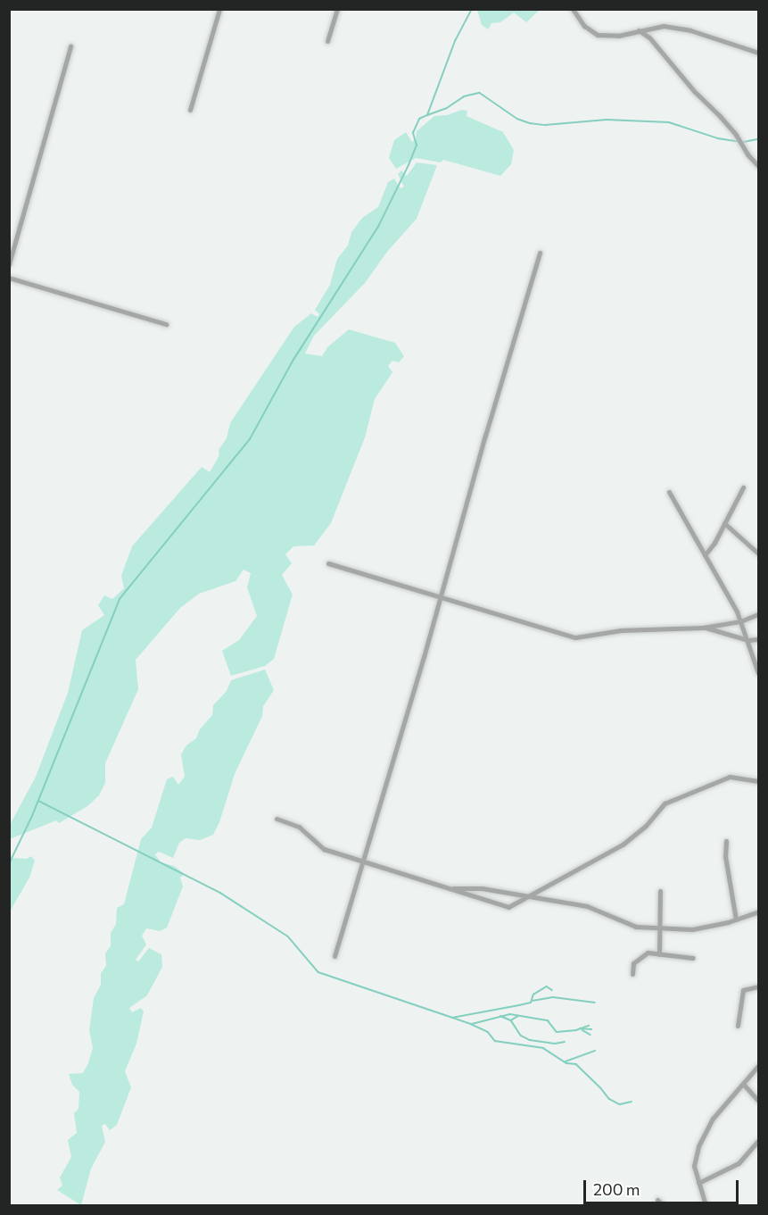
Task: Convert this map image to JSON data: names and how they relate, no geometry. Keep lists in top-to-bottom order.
{
  "scale_bar": "200 m"
}
